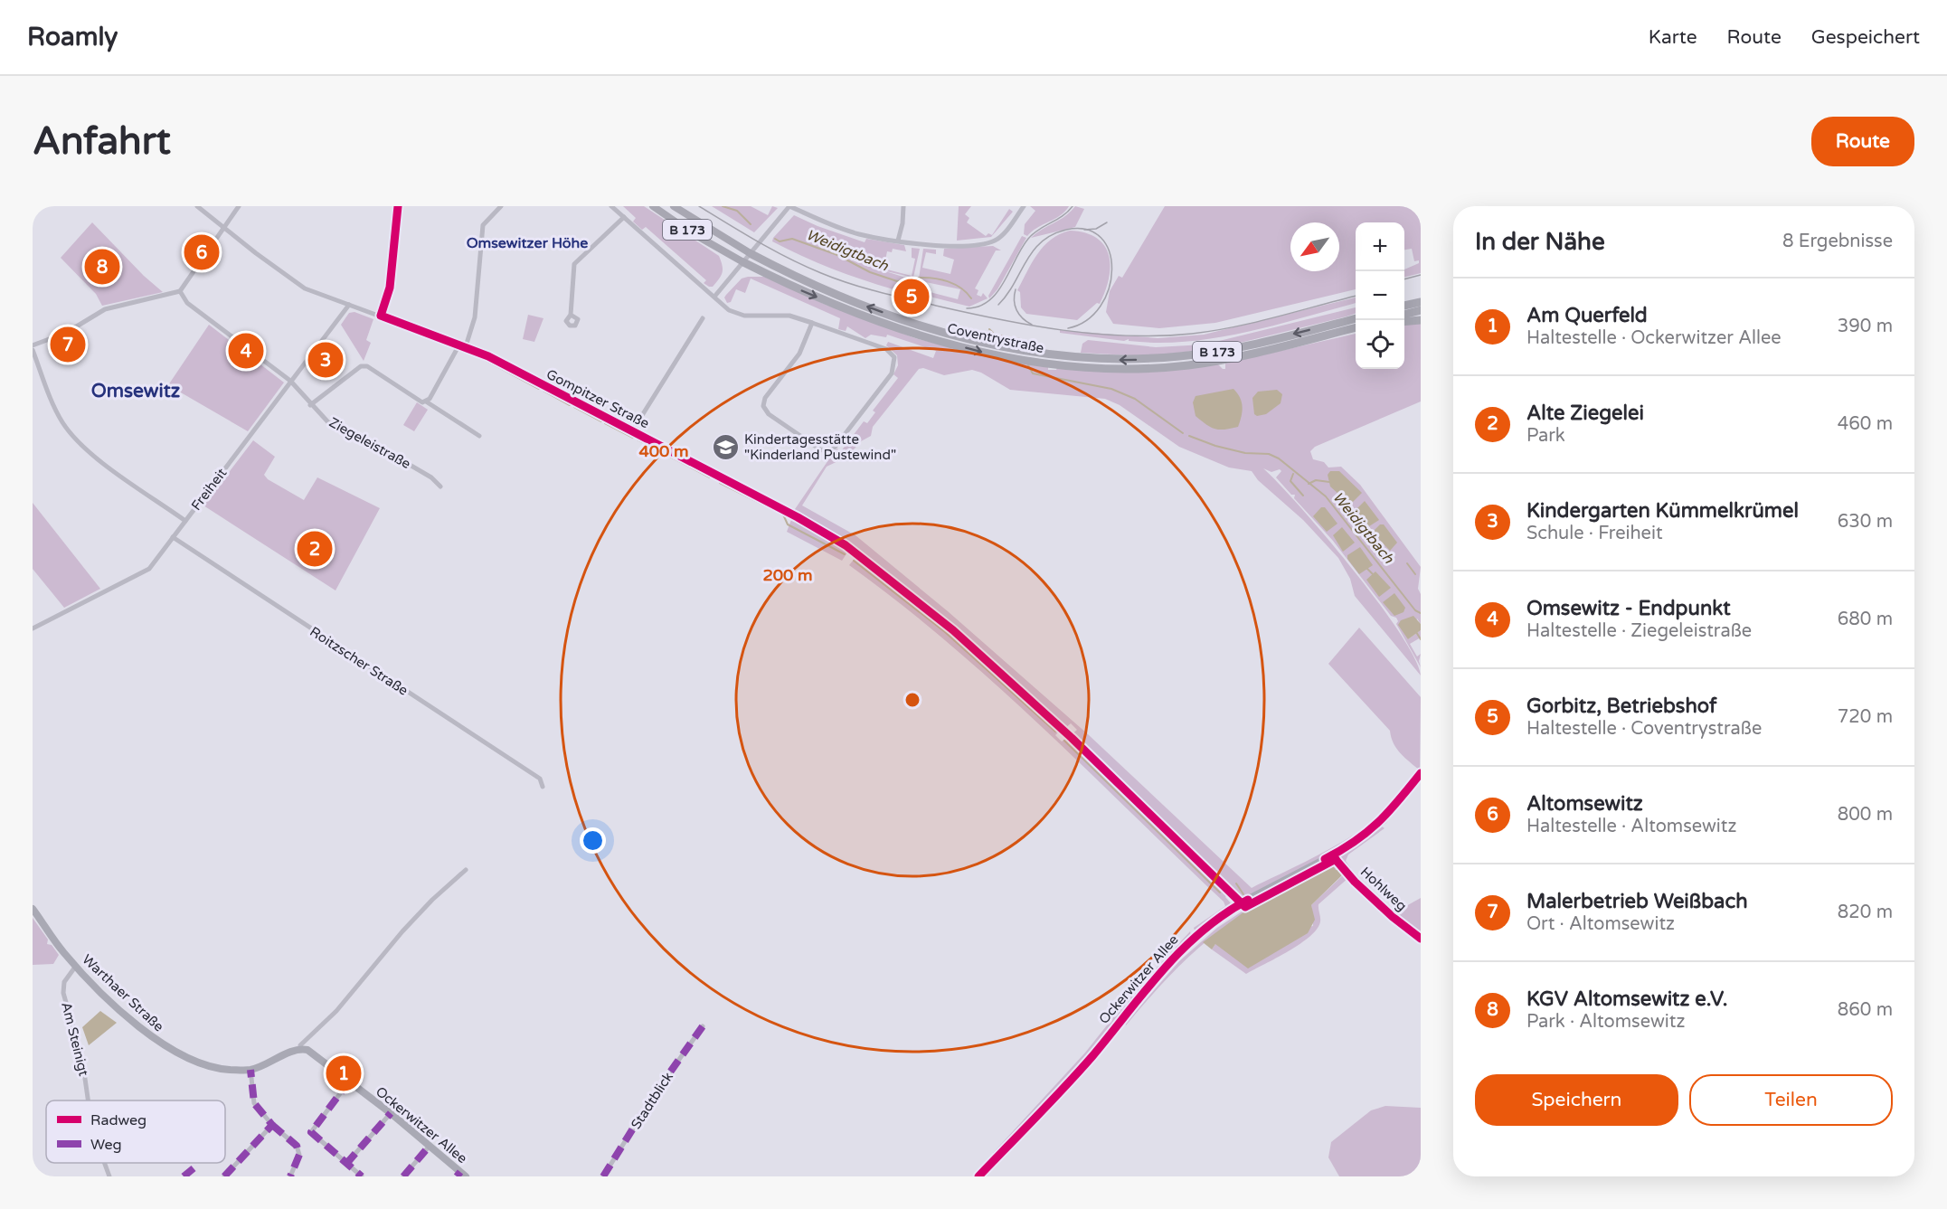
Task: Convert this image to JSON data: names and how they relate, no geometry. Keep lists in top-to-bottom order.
{
  "streets": {
    "highway": ["B 173", "Coventrystraße"],
    "street": [
      "Gompitzer Straße",
      "Ziegeleistraße",
      "Freiheit",
      "Roitzscher Straße",
      "Hohlweg",
      "Ockerwitzer Allee",
      "Warthaer Straße",
      "Am Steinigt",
      "Stadtblick"
    ]
  },
  "crossings": [
    ["Gompitzer Straße", "Freiheit"],
    ["Ziegeleistraße", "Freiheit"],
    ["Freiheit", "Roitzscher Straße"],
    ["Hohlweg", "Ockerwitzer Allee"],
    ["Warthaer Straße", "Am Steinigt"]
  ],
  "districts": ["Omsewitzer Höhe", "Omsewitz"],
  "water": ["Weidigtbach"],
  "places": {
    "school or university": ["Kindertagesstätte \"Kinderland Pustewind\""]
  },
  "legend": ["Radweg", "Weg"],
  "north": "bottom left",
  "page": {
    "header": "Roamly",
    "nav": ["Karte", "Route", "Gespeichert"],
    "buttons": [
      "Route",
      ["Speichern", "Teilen"]
    ],
    "title": "Anfahrt",
    "heading": ["In der Nähe", "8 Ergebnisse"],
    "map_buttons": ["+", "−"],
    "pins": [
      "6",
      "8",
      "5",
      "7",
      "4",
      "3",
      "2",
      "1"
    ],
    "list": [
      {
        "mark": "1",
        "name": "Am Querfeld",
        "note": "Haltestelle · Ockerwitzer Allee",
        "value": "390 m"
      },
      {
        "mark": "2",
        "name": "Alte Ziegelei",
        "note": "Park",
        "value": "460 m"
      },
      {
        "mark": "3",
        "name": "Kindergarten Kümmelkrümel",
        "note": "Schule · Freiheit",
        "value": "630 m"
      },
      {
        "mark": "4",
        "name": "Omsewitz - Endpunkt",
        "note": "Haltestelle · Ziegeleistraße",
        "value": "680 m"
      },
      {
        "mark": "5",
        "name": "Gorbitz, Betriebshof",
        "note": "Haltestelle · Coventrystraße",
        "value": "720 m"
      },
      {
        "mark": "6",
        "name": "Altomsewitz",
        "note": "Haltestelle · Altomsewitz",
        "value": "800 m"
      },
      {
        "mark": "7",
        "name": "Malerbetrieb Weißbach",
        "note": "Ort · Altomsewitz",
        "value": "820 m"
      },
      {
        "mark": "8",
        "name": "KGV Altomsewitz e.V.",
        "note": "Park · Altomsewitz",
        "value": "860 m"
      }
    ]
  },
  "rings": ["400 m", "200 m"]
}
